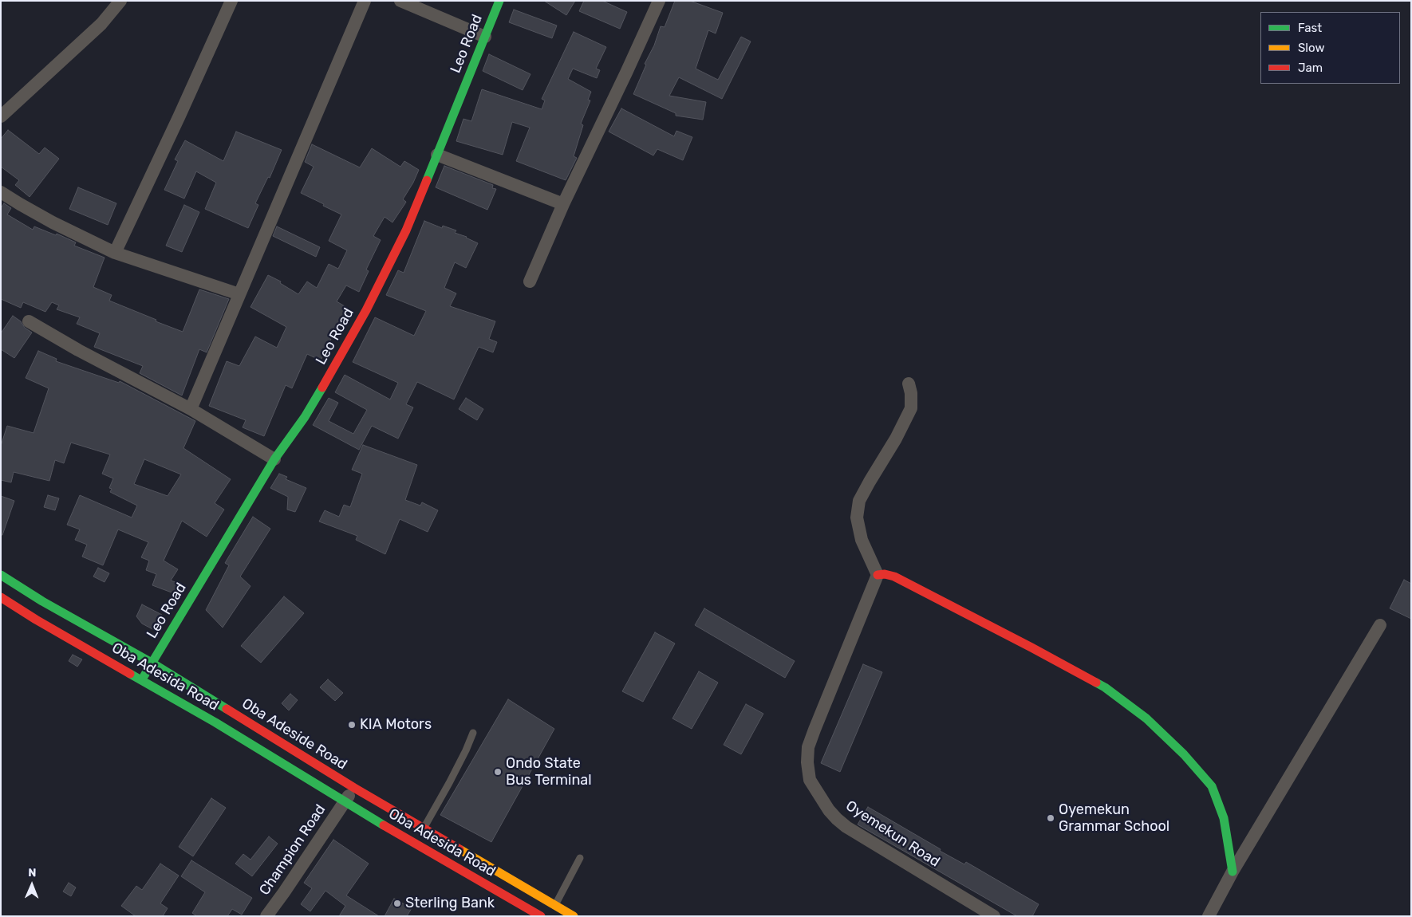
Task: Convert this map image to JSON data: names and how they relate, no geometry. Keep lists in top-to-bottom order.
{
  "streets": {
    "main road": ["Leo Road", "Oba Adesida Road", "Oba Adeside Road"],
    "street": ["Oyemekun Road", "Champion Road"]
  },
  "crossings": [
    ["Leo Road", "Oba Adesida Road"],
    ["Leo Road", "Oba Adeside Road"],
    ["Oba Adesida Road", "Champion Road"],
    ["Oba Adeside Road", "Champion Road"]
  ],
  "places": [
    "KIA Motors",
    "Ondo State Bus Terminal",
    "Oyemekun Grammar School",
    "Sterling Bank"
  ],
  "legend": ["Fast", "Slow", "Jam"],
  "north": "top"
}
